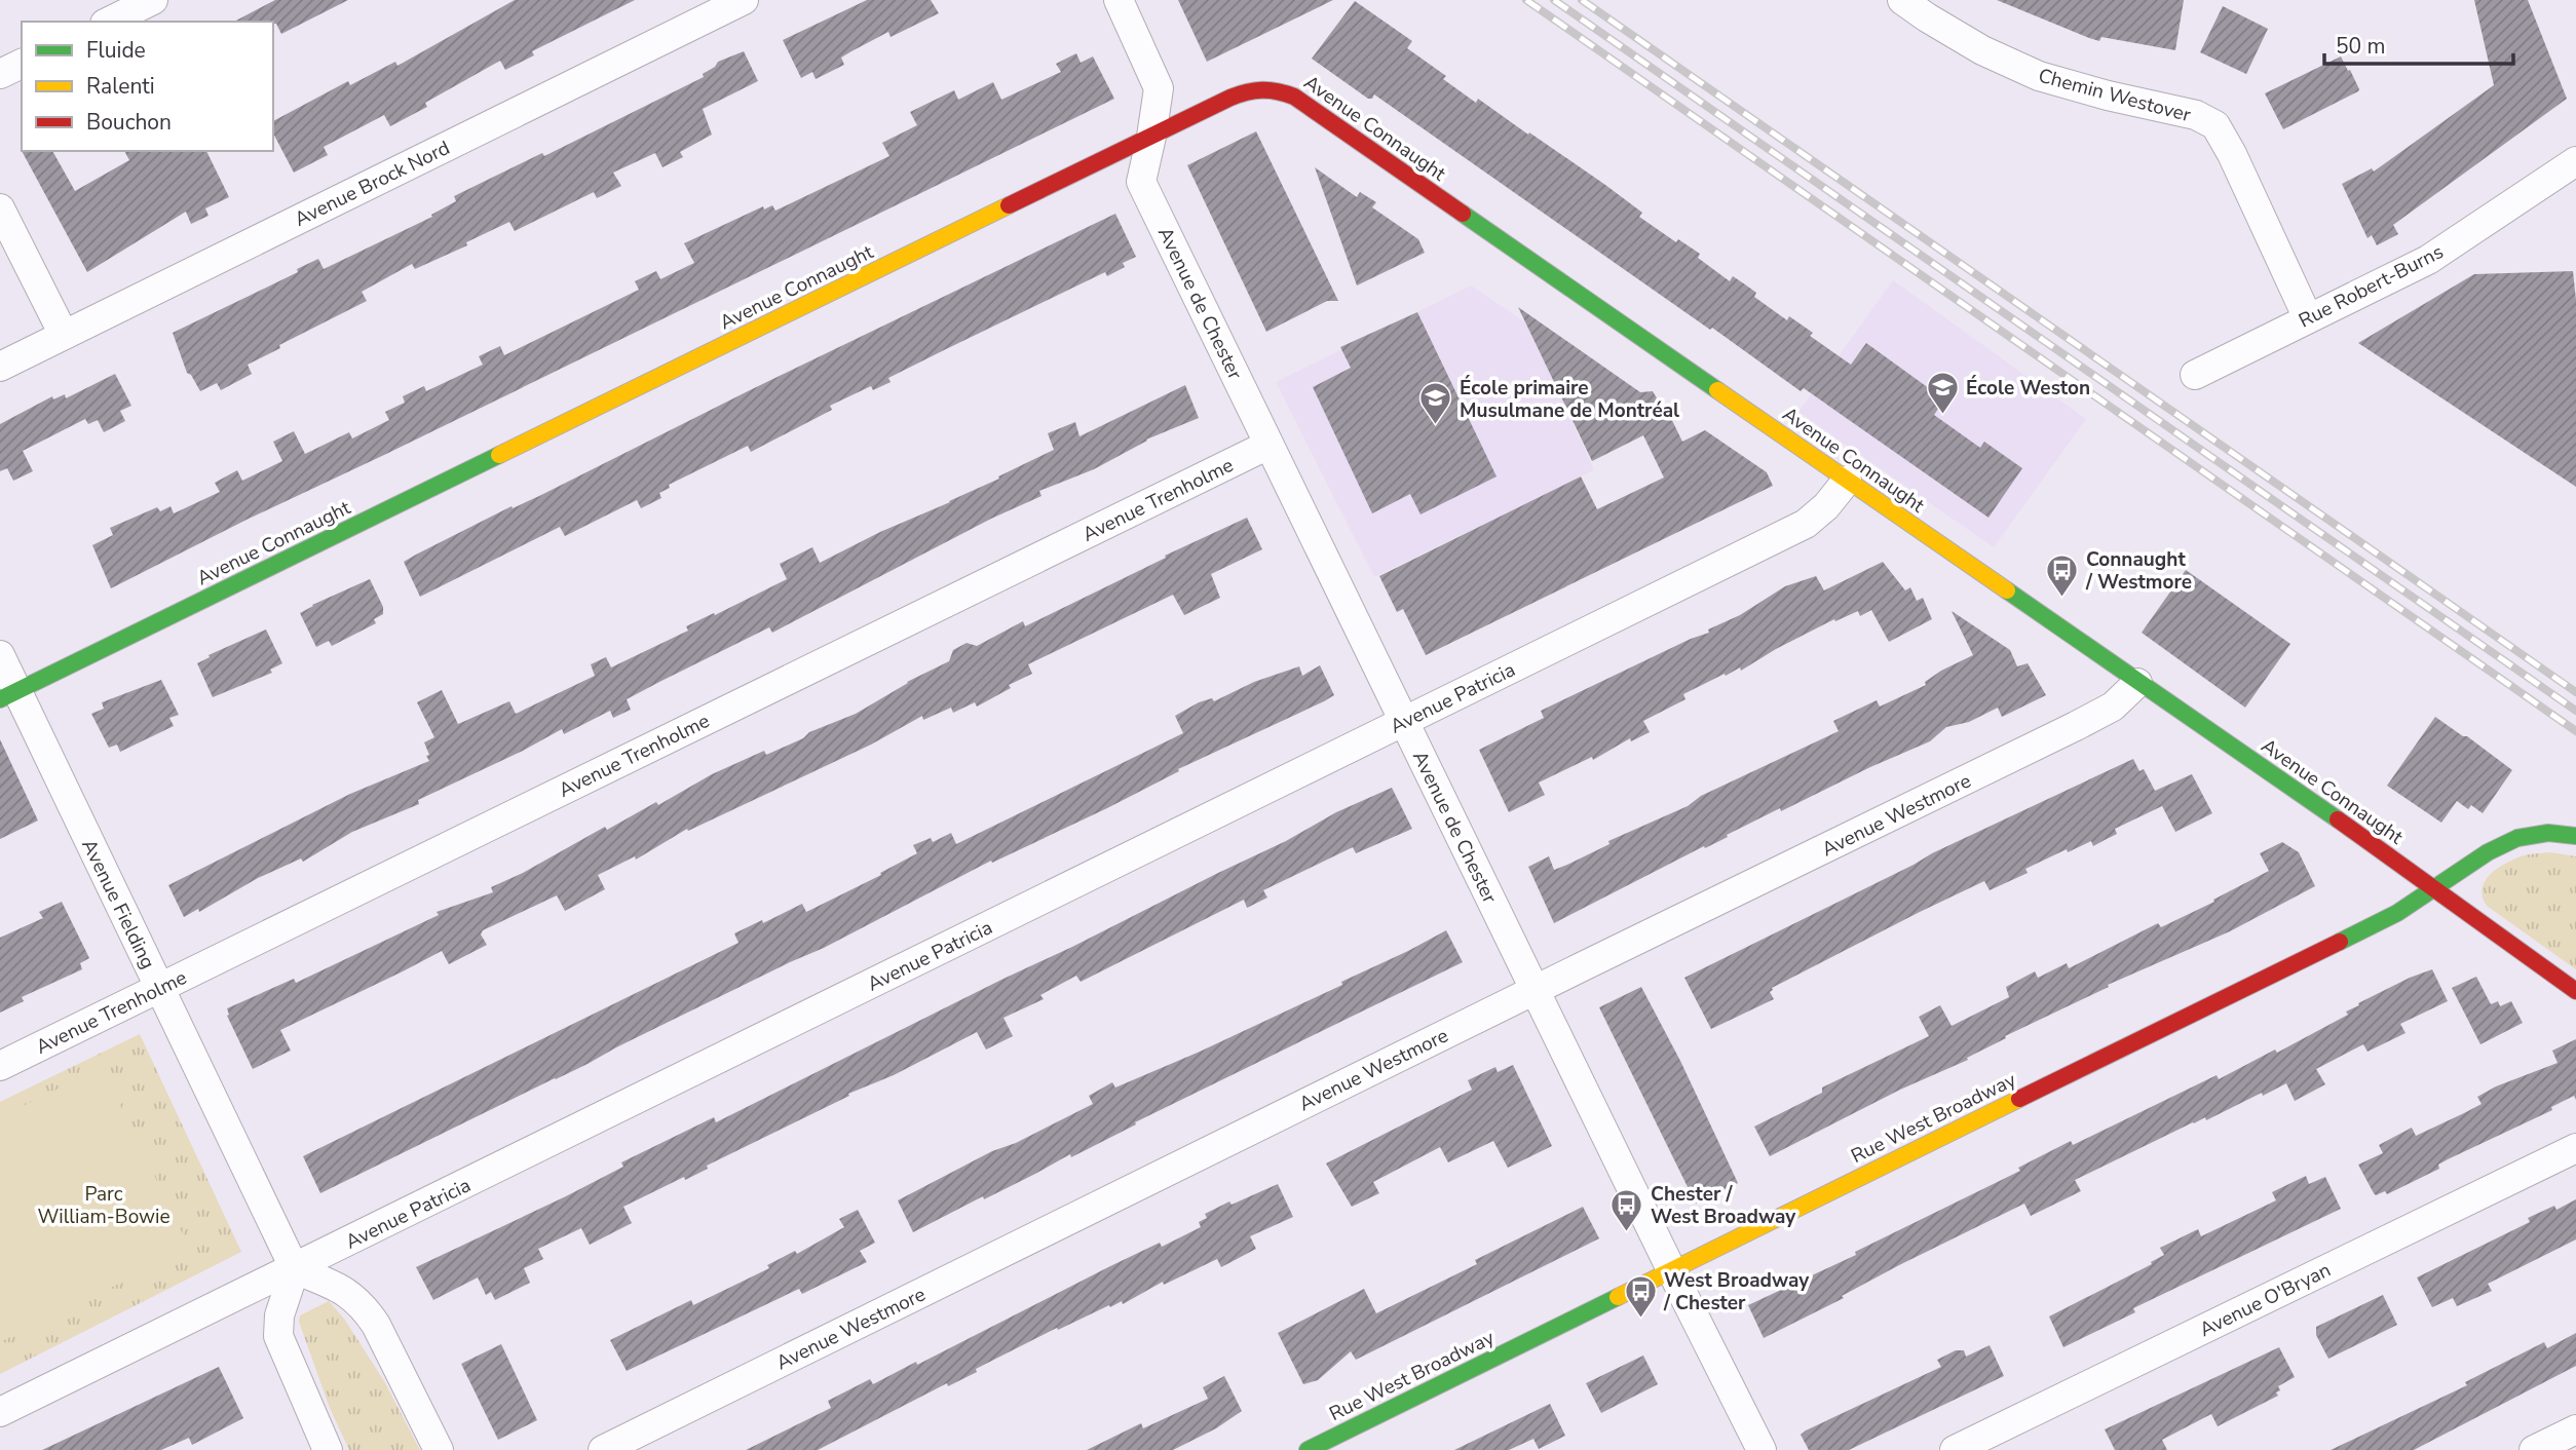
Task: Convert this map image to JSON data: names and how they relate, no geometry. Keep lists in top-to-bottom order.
{
  "streets": {
    "street": [
      "Chemin Westover",
      "Avenue Connaught",
      "Avenue Brock Nord",
      "Rue Robert-Burns",
      "Avenue de Chester",
      "Avenue Trenholme",
      "Avenue Patricia",
      "Avenue Westmore",
      "Avenue Fielding",
      "Rue West Broadway",
      "Avenue O'Bryan"
    ]
  },
  "crossings": [
    ["Chemin Westover", "Rue Robert-Burns"],
    ["Avenue Connaught", "Avenue de Chester"],
    ["Avenue Connaught", "Avenue Patricia"],
    ["Avenue Connaught", "Avenue Westmore"],
    ["Avenue Connaught", "Avenue Fielding"],
    ["Avenue Connaught", "Rue West Broadway"],
    ["Avenue de Chester", "Avenue Trenholme"],
    ["Avenue de Chester", "Avenue Patricia"],
    ["Avenue de Chester", "Avenue Westmore"],
    ["Avenue de Chester", "Rue West Broadway"],
    ["Avenue Trenholme", "Avenue Fielding"],
    ["Avenue Patricia", "Avenue Fielding"]
  ],
  "parks": ["Parc William-Bowie"],
  "places": {
    "school or university": ["École Weston", "École primaire Musulmane de Montréal"],
    "bus stop": ["Connaught / Westmore", "Chester / West Broadway", "West Broadway / Chester"]
  },
  "legend": ["Fluide", "Ralenti", "Bouchon"],
  "scale_bar": "50 m"
}
